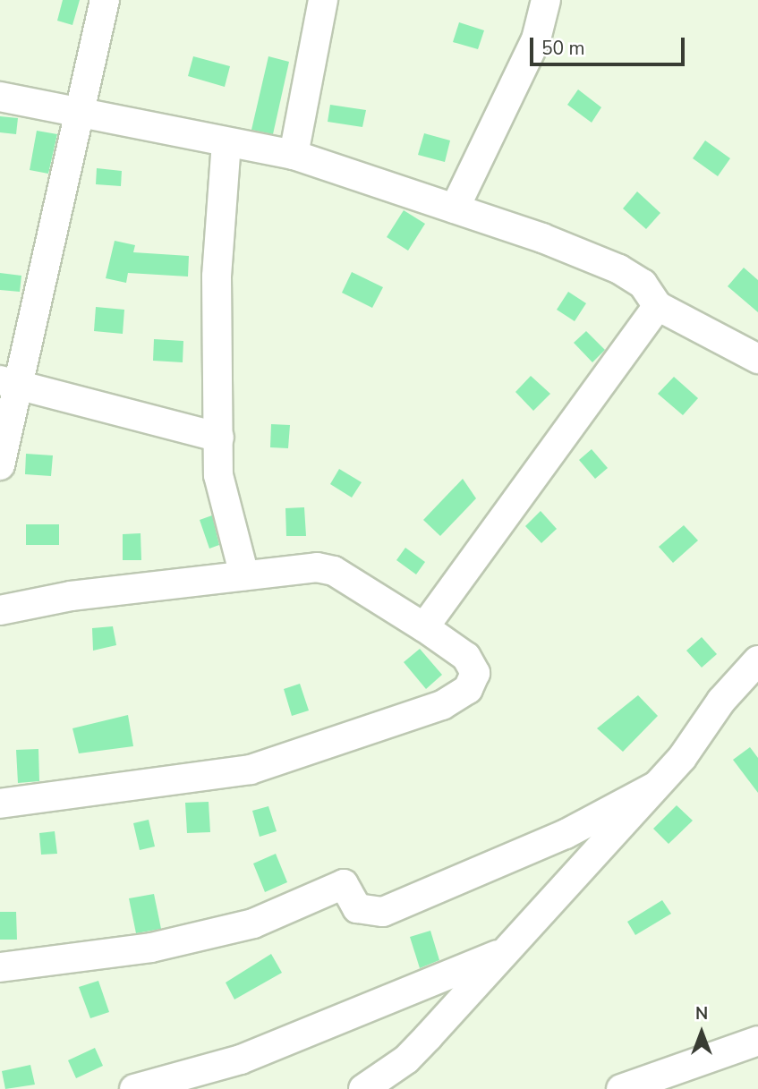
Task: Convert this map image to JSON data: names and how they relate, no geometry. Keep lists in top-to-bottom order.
{
  "scale_bar": "50 m",
  "north": "top"
}
